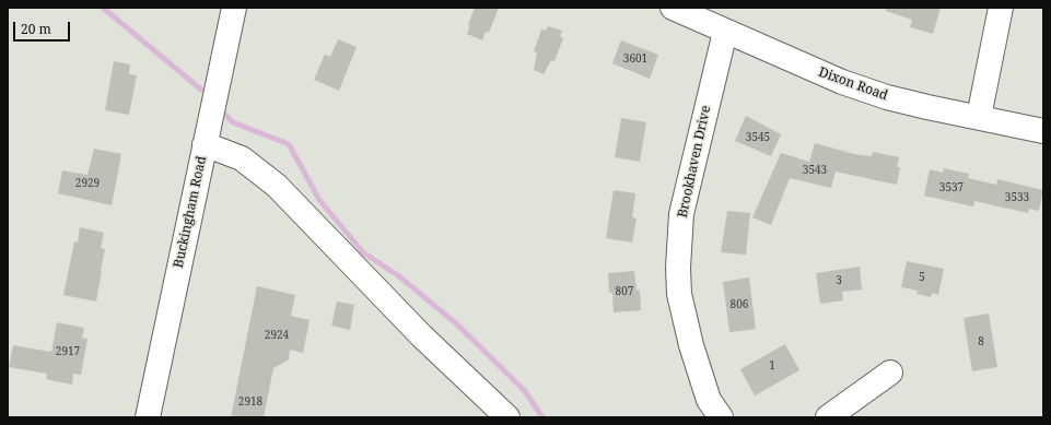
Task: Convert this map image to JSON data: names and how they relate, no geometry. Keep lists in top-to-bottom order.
{
  "streets": {
    "street": ["Dixon Road", "Brookhaven Drive", "Buckingham Road"]
  },
  "crossings": [
    ["Dixon Road", "Brookhaven Drive"]
  ],
  "house_numbers": [
    "3601",
    "3545",
    "3543",
    "2929",
    "3537",
    "3533",
    "5",
    "3",
    "807",
    "806",
    "2924",
    "8",
    "2917",
    "1",
    "2918"
  ],
  "scale_bar": "20 m"
}
